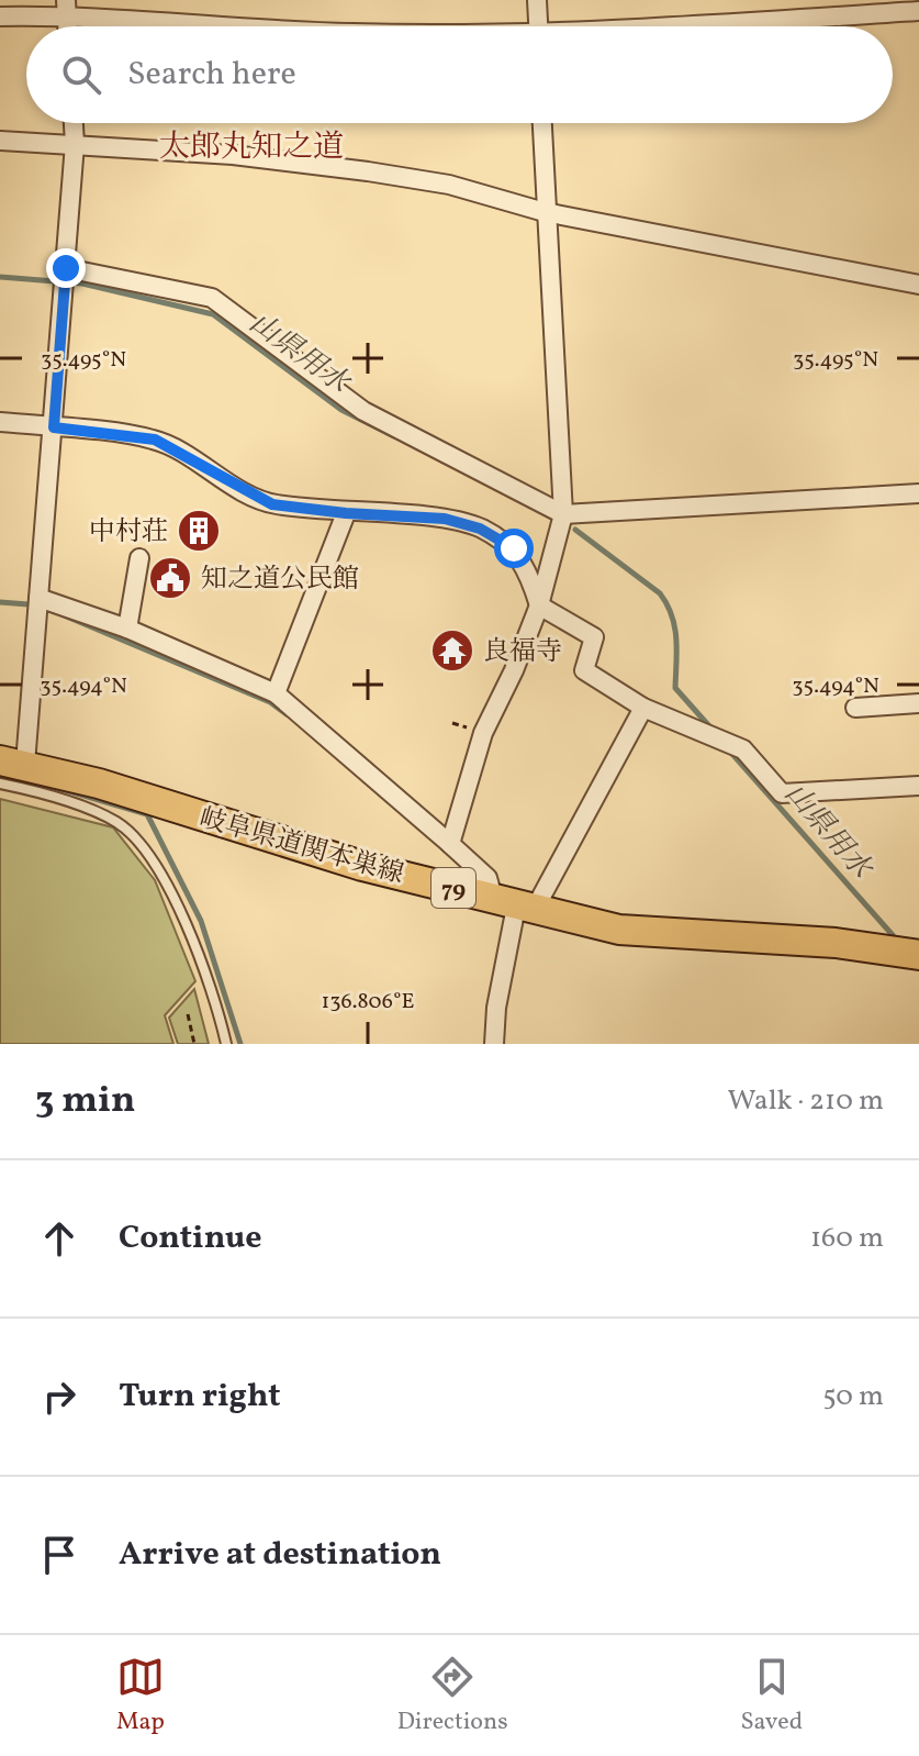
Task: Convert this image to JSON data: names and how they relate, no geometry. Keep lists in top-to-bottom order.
{
  "streets": {
    "main road": ["岐阜県道関本巣線", "79"]
  },
  "districts": ["太郎丸知之道"],
  "water": ["山県用水"],
  "places": {
    "building": ["中村荘"],
    "public building": ["知之道公民館"],
    "temple": ["良福寺"]
  },
  "page": {
    "search": "Search here",
    "heading": ["3 min", "Walk · 210 m"],
    "list": [
      ["Continue", "160 m"],
      ["Turn right", "50 m"],
      "Arrive at destination"
    ],
    "nav": ["Map", "Directions", "Saved"]
  },
  "coordinates": ["35.495°N", "35.494°N", "136.806°E"]
}
